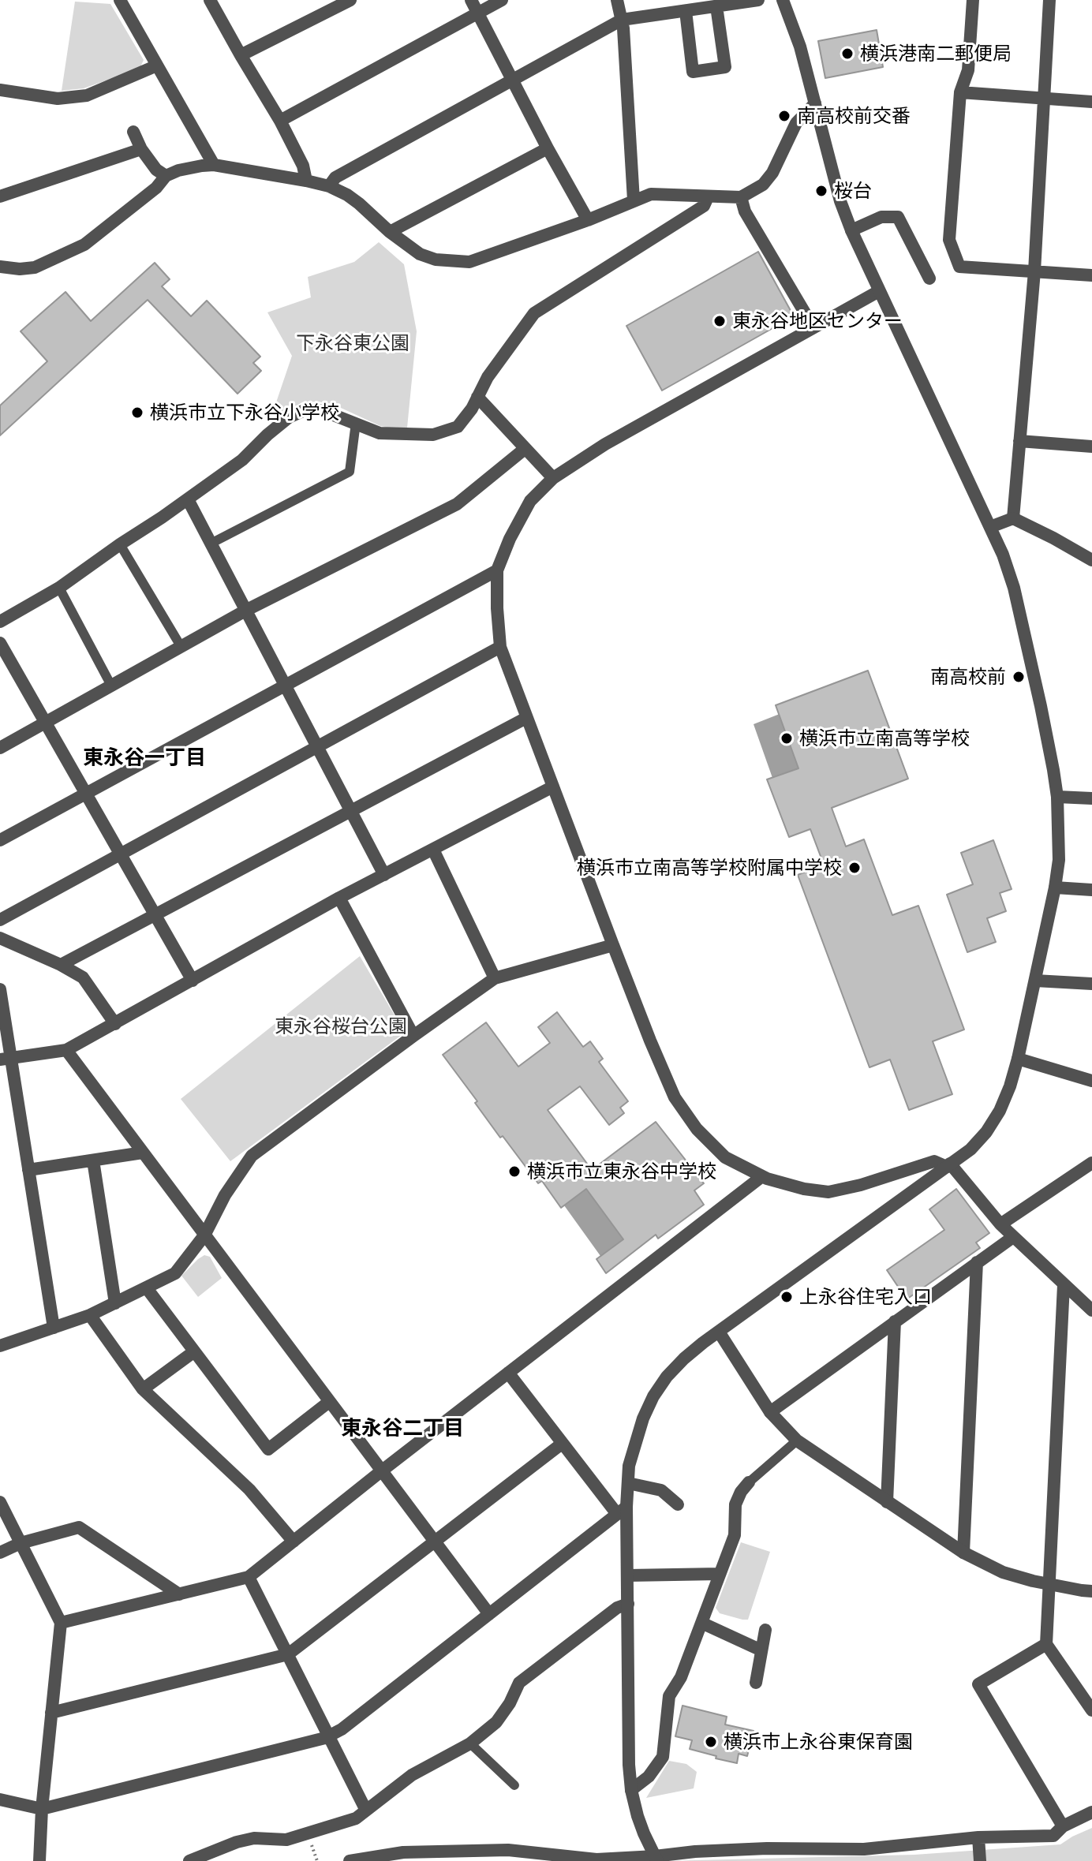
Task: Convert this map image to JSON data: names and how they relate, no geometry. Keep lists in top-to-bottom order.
{
  "districts": ["東永谷一丁目", "東永谷二丁目"],
  "parks": ["下永谷東公園", "東永谷桜台公園"],
  "places": [
    "横浜港南二郵便局",
    "南高校前交番",
    "桜台",
    "東永谷地区センター",
    "横浜市立下永谷小学校",
    "南高校前",
    "横浜市立南高等学校",
    "横浜市立南高等学校附属中学校",
    "横浜市立東永谷中学校",
    "上永谷住宅入口",
    "横浜市上永谷東保育園"
  ]
}
